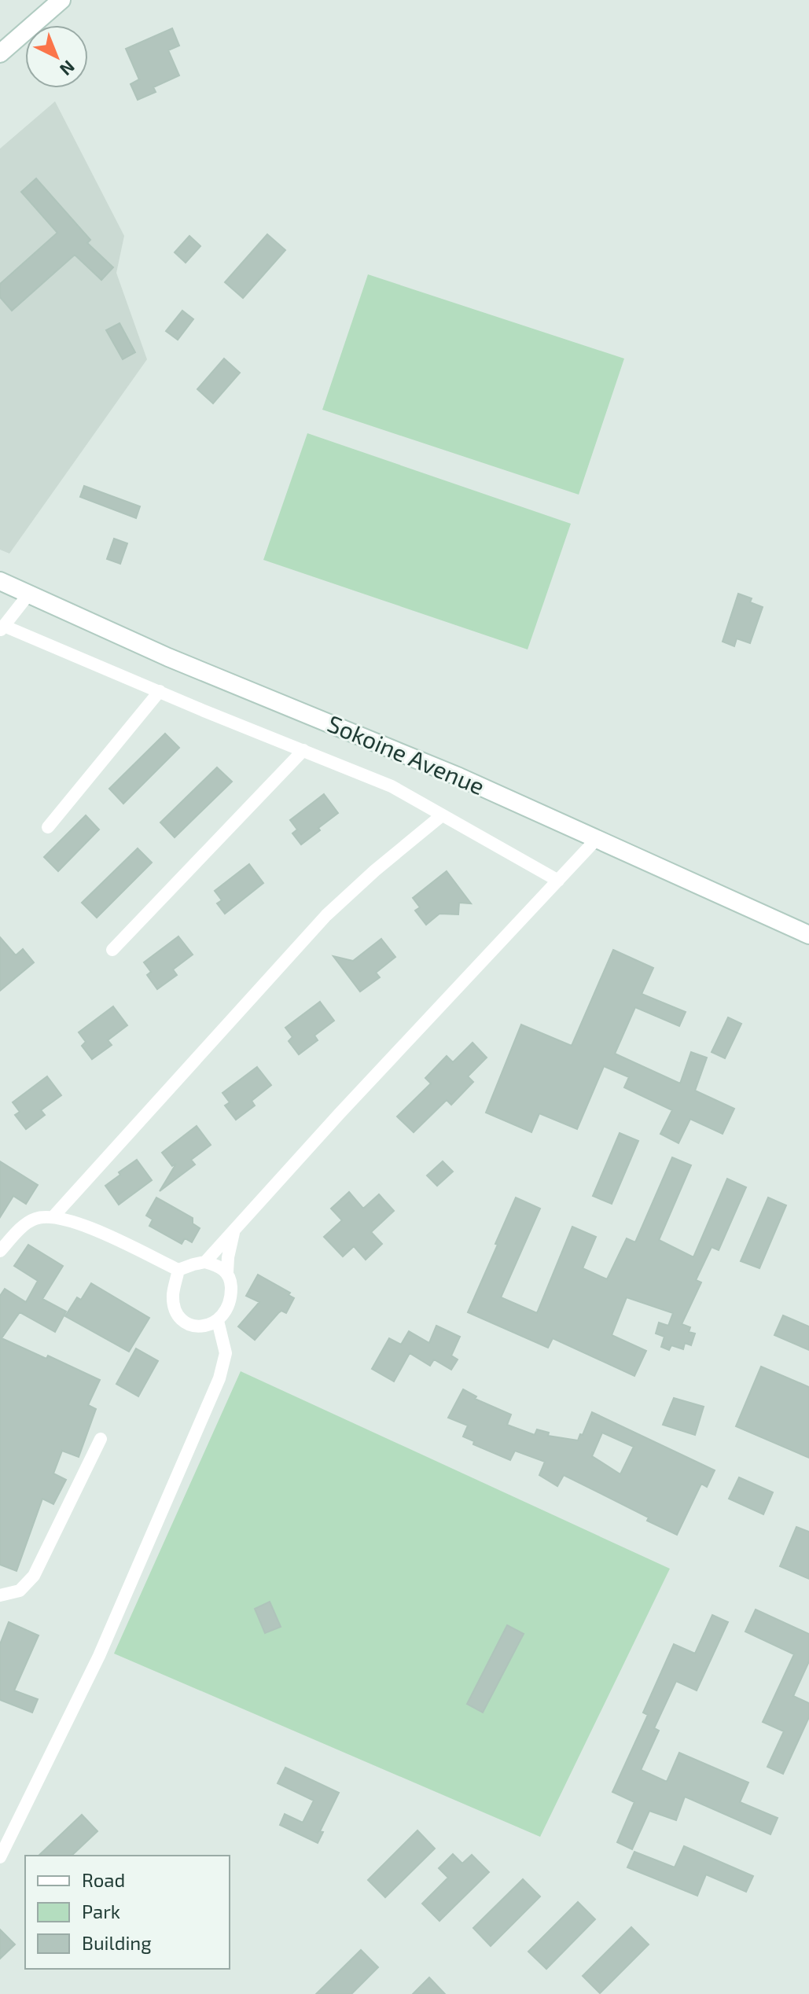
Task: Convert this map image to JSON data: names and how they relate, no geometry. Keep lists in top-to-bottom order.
{
  "streets": {
    "street": ["Sokoine Avenue"]
  },
  "legend": ["Road", "Park", "Building"],
  "north": "bottom right"
}
